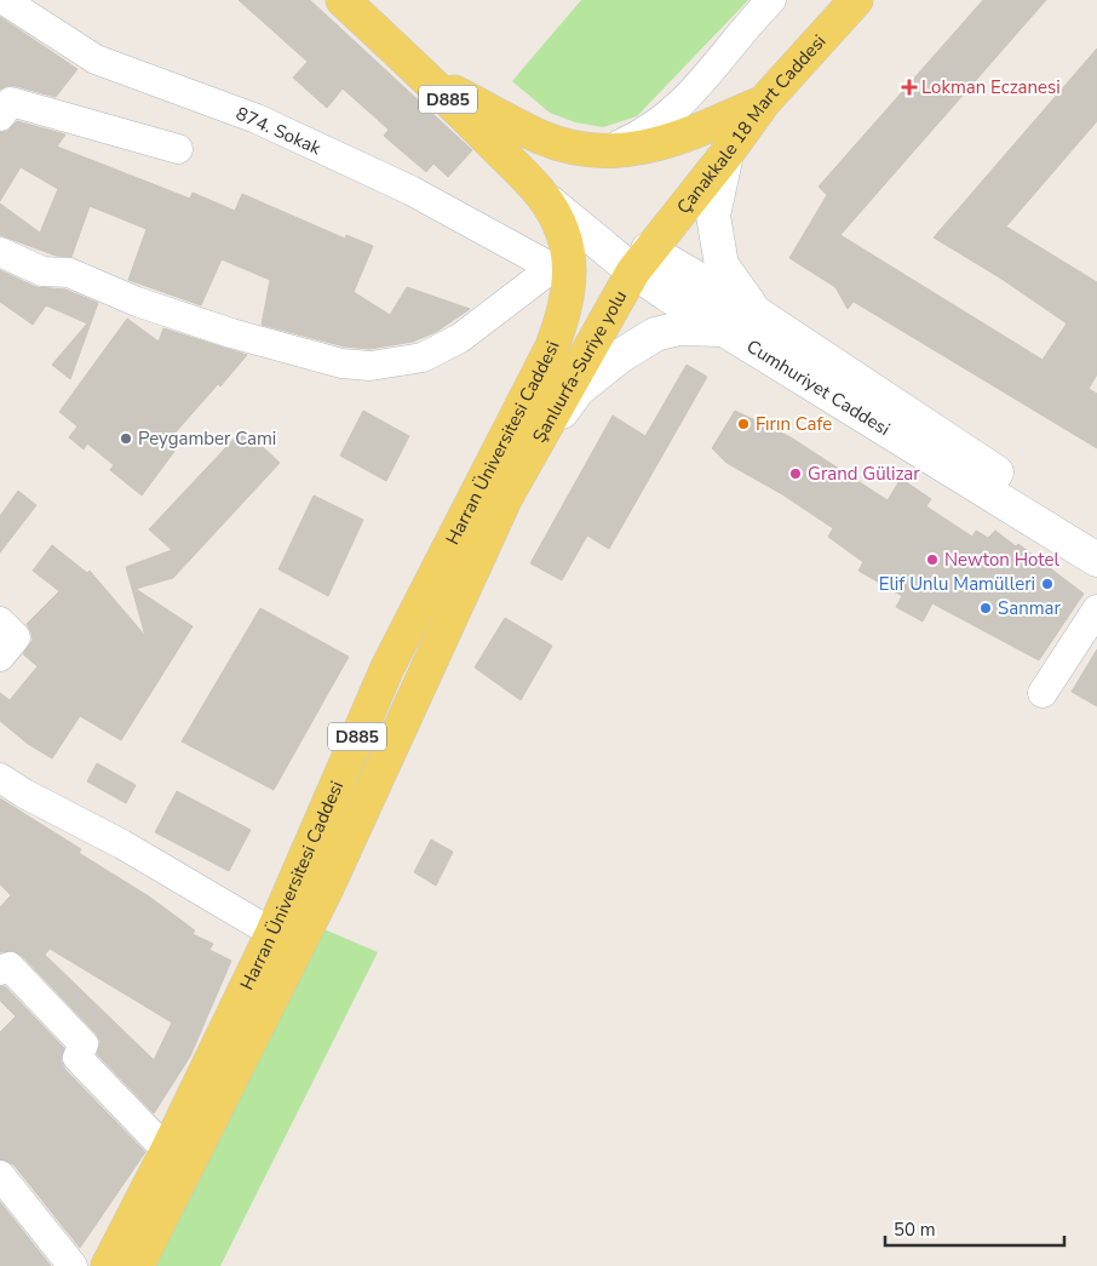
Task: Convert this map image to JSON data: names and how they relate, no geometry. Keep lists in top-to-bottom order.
{
  "streets": {
    "main road": [
      "D885",
      "Çanakkale 18 Mart Caddesi",
      "Şanlıurfa-Suriye yolu",
      "Cumhuriyet Caddesi",
      "Harran Üniversitesi Caddesi"
    ],
    "street": ["874. Sokak"]
  },
  "crossings": [
    ["D885", "Cumhuriyet Caddesi"],
    ["D885", "Harran Üniversitesi Caddesi"],
    ["Çanakkale 18 Mart Caddesi", "Şanlıurfa-Suriye yolu"],
    ["Çanakkale 18 Mart Caddesi", "Cumhuriyet Caddesi"],
    ["Şanlıurfa-Suriye yolu", "Cumhuriyet Caddesi"],
    ["Şanlıurfa-Suriye yolu", "Harran Üniversitesi Caddesi"],
    ["Cumhuriyet Caddesi", "Harran Üniversitesi Caddesi"]
  ],
  "places": {
    "health": ["Lokman Eczanesi"],
    "other": [
      "Fırın Cafe",
      "Peygamber Cami",
      "Grand Gülizar",
      "Newton Hotel",
      "Elif Unlu Mamülleri",
      "Sanmar"
    ]
  },
  "scale_bar": "50 m"
}
